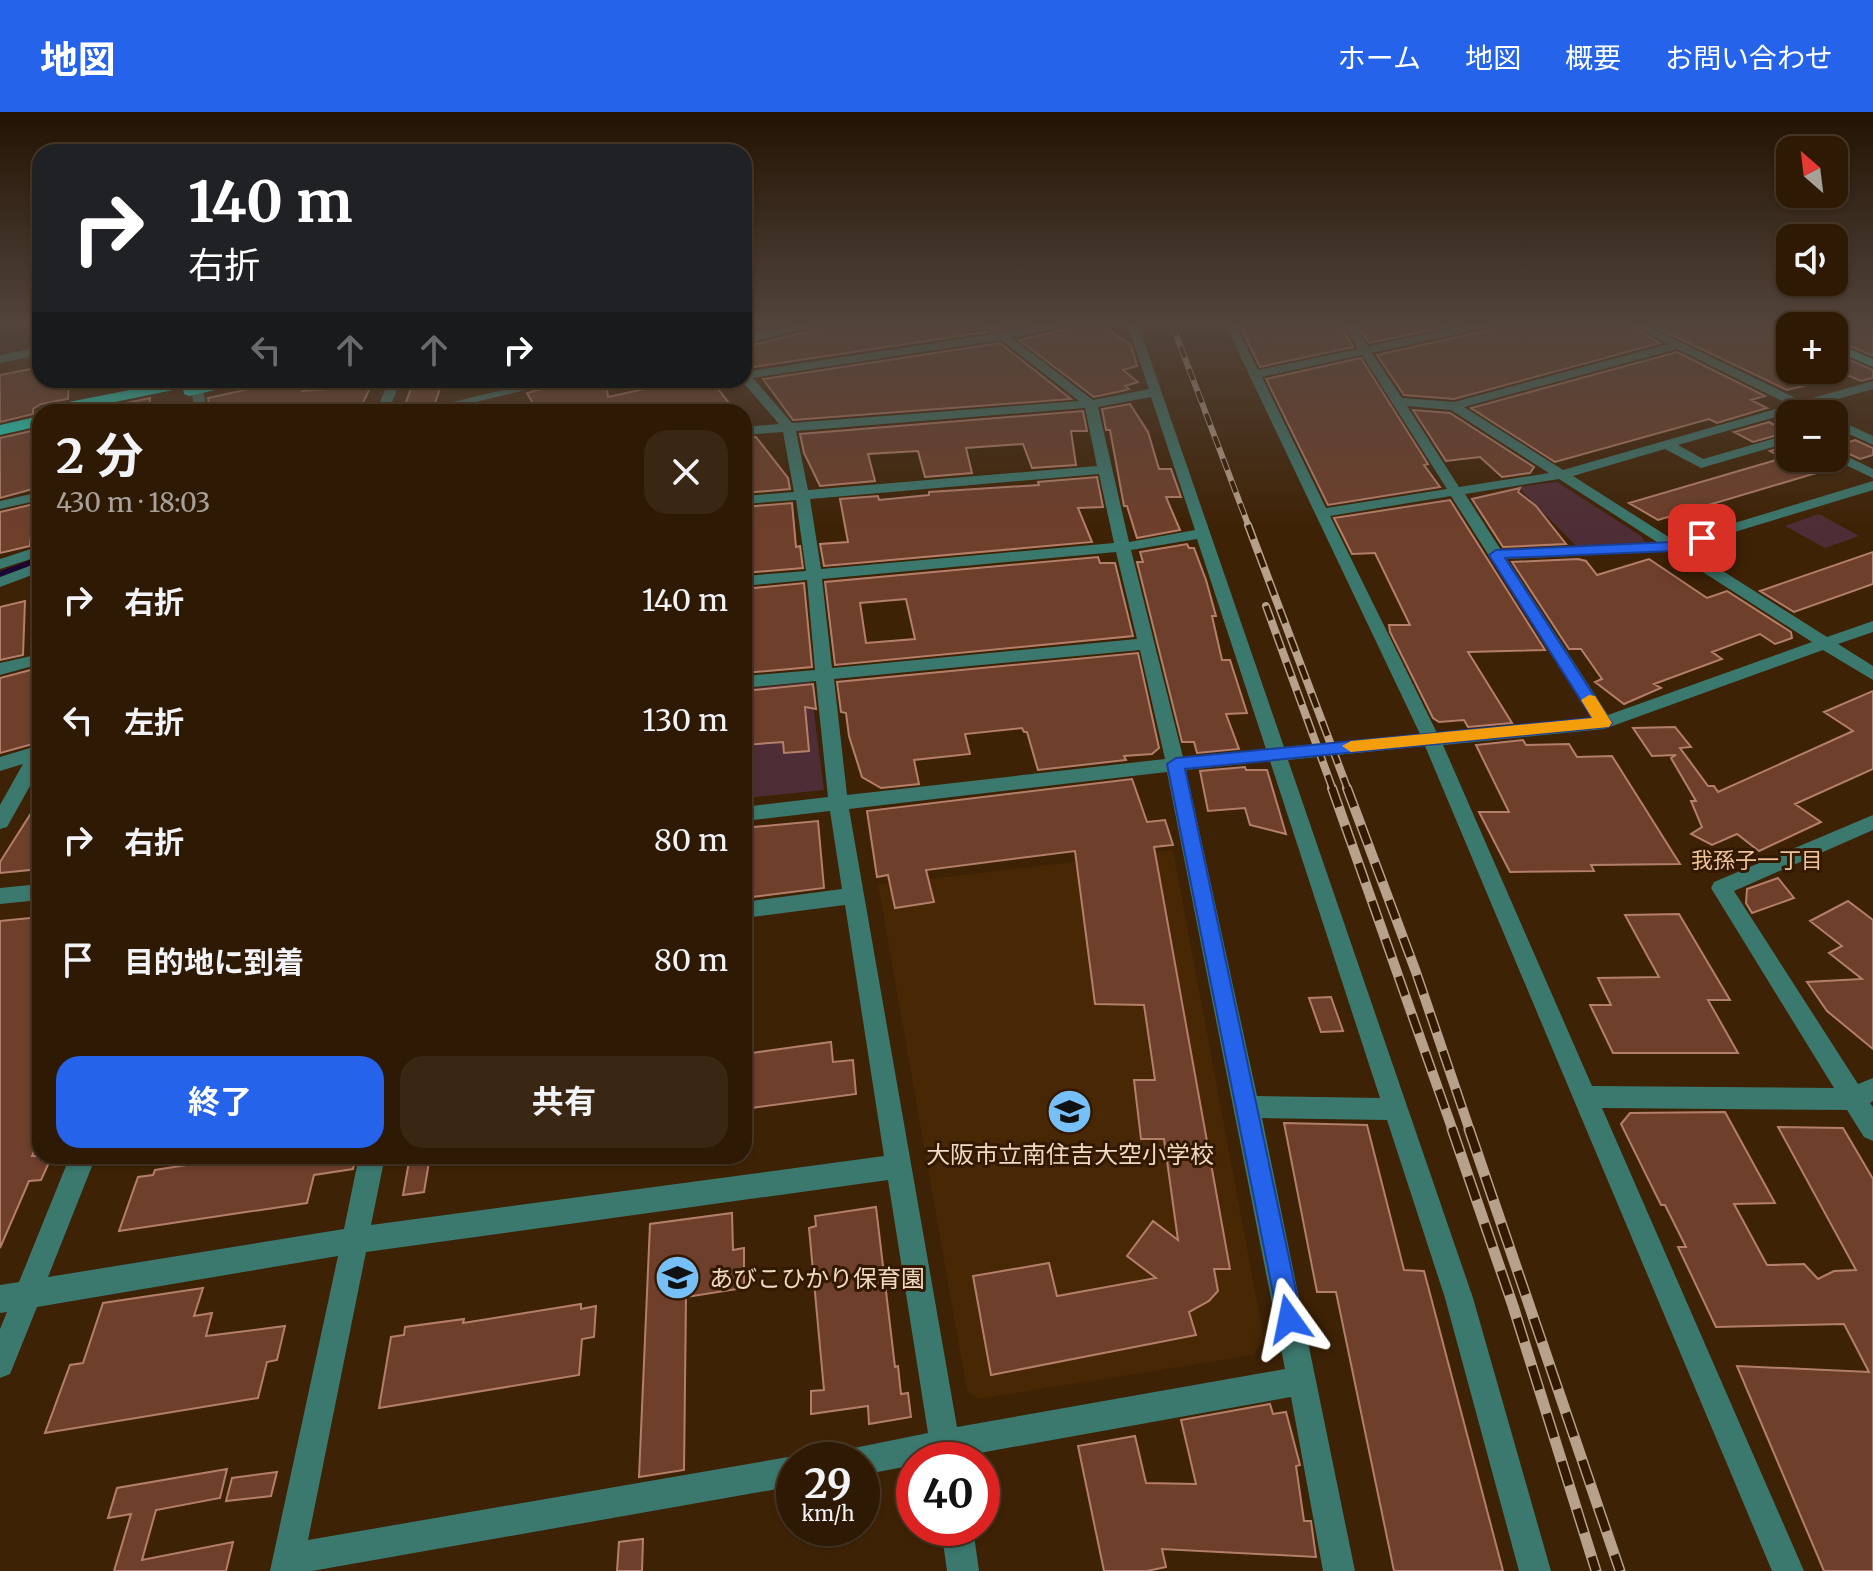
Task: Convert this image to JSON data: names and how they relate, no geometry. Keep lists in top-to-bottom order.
{
  "districts": ["我孫子一丁目"],
  "places": {
    "school or university": ["大阪市立南住吉大空小学校", "あびこひかり保育園"]
  },
  "north": "top left",
  "page": {
    "header": "地図",
    "nav": [
      "ホーム",
      "地図",
      "概要",
      "お問い合わせ"
    ],
    "map_buttons": ["+", "−"],
    "turn": ["140 m", "右折"],
    "heading": ["2 分", "430 m · 18:03"],
    "list": [
      {
        "name": "右折",
        "value": "140 m"
      },
      {
        "name": "左折",
        "value": "130 m"
      },
      {
        "name": "右折",
        "value": "80 m"
      },
      {
        "name": "目的地に到着",
        "value": "80 m"
      }
    ],
    "buttons": ["終了", "共有"],
    "speed": "29 km/h",
    "limit": "40"
  }
}
